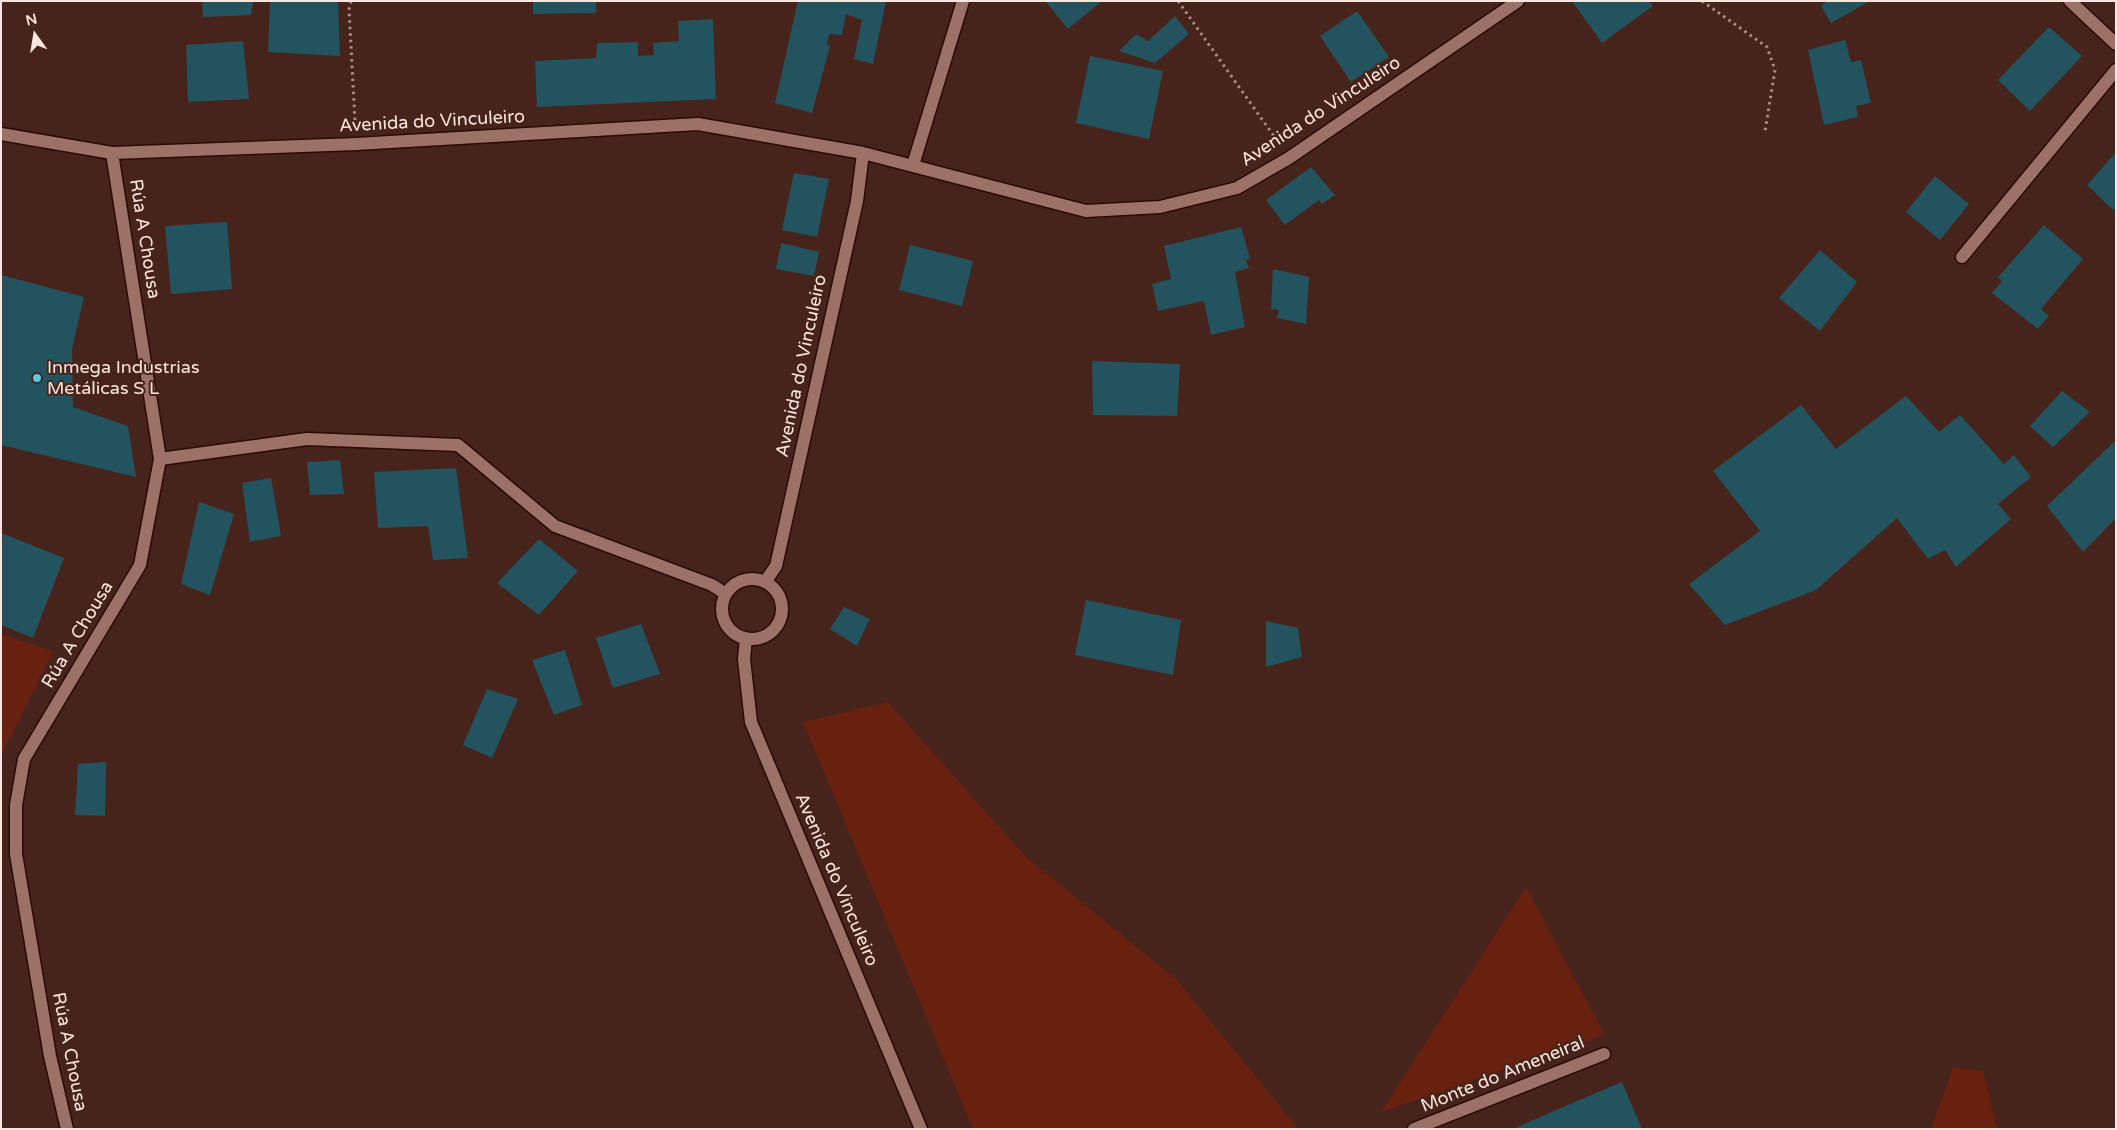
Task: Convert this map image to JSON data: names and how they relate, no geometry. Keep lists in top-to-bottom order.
{
  "streets": {
    "street": ["Avenida do Vinculeiro", "Rúa A Chousa", "Monte do Ameneiral"]
  },
  "crossings": [
    ["Avenida do Vinculeiro", "Rúa A Chousa"]
  ],
  "places": ["Inmega Industrias Metálicas S L"],
  "north": "top"
}
